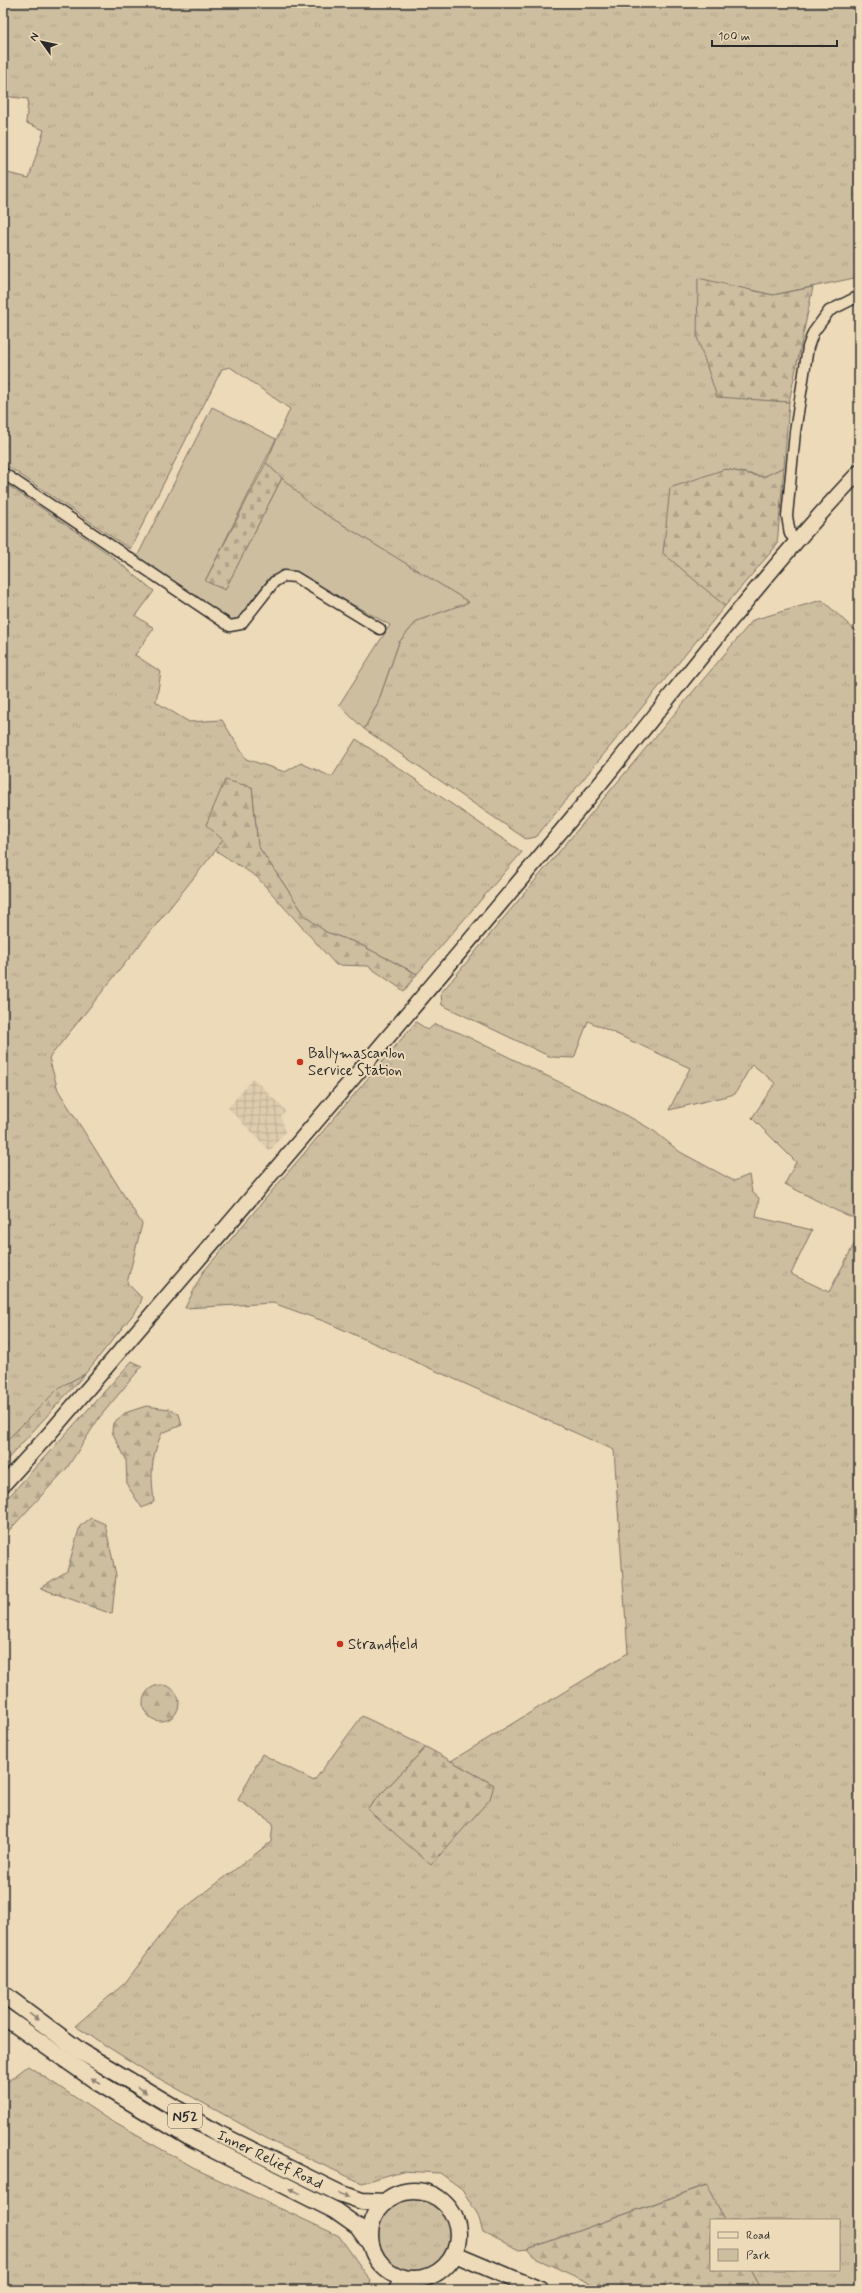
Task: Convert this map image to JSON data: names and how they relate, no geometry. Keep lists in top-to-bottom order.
{
  "streets": {
    "main road": ["N52", "Inner Relief Road"]
  },
  "crossings": [
    ["N52", "Inner Relief Road"]
  ],
  "places": ["Ballymascanlon Service Station", "Strandfield"],
  "legend": ["Road", "Park"],
  "scale_bar": "100 m",
  "north": "top left"
}
